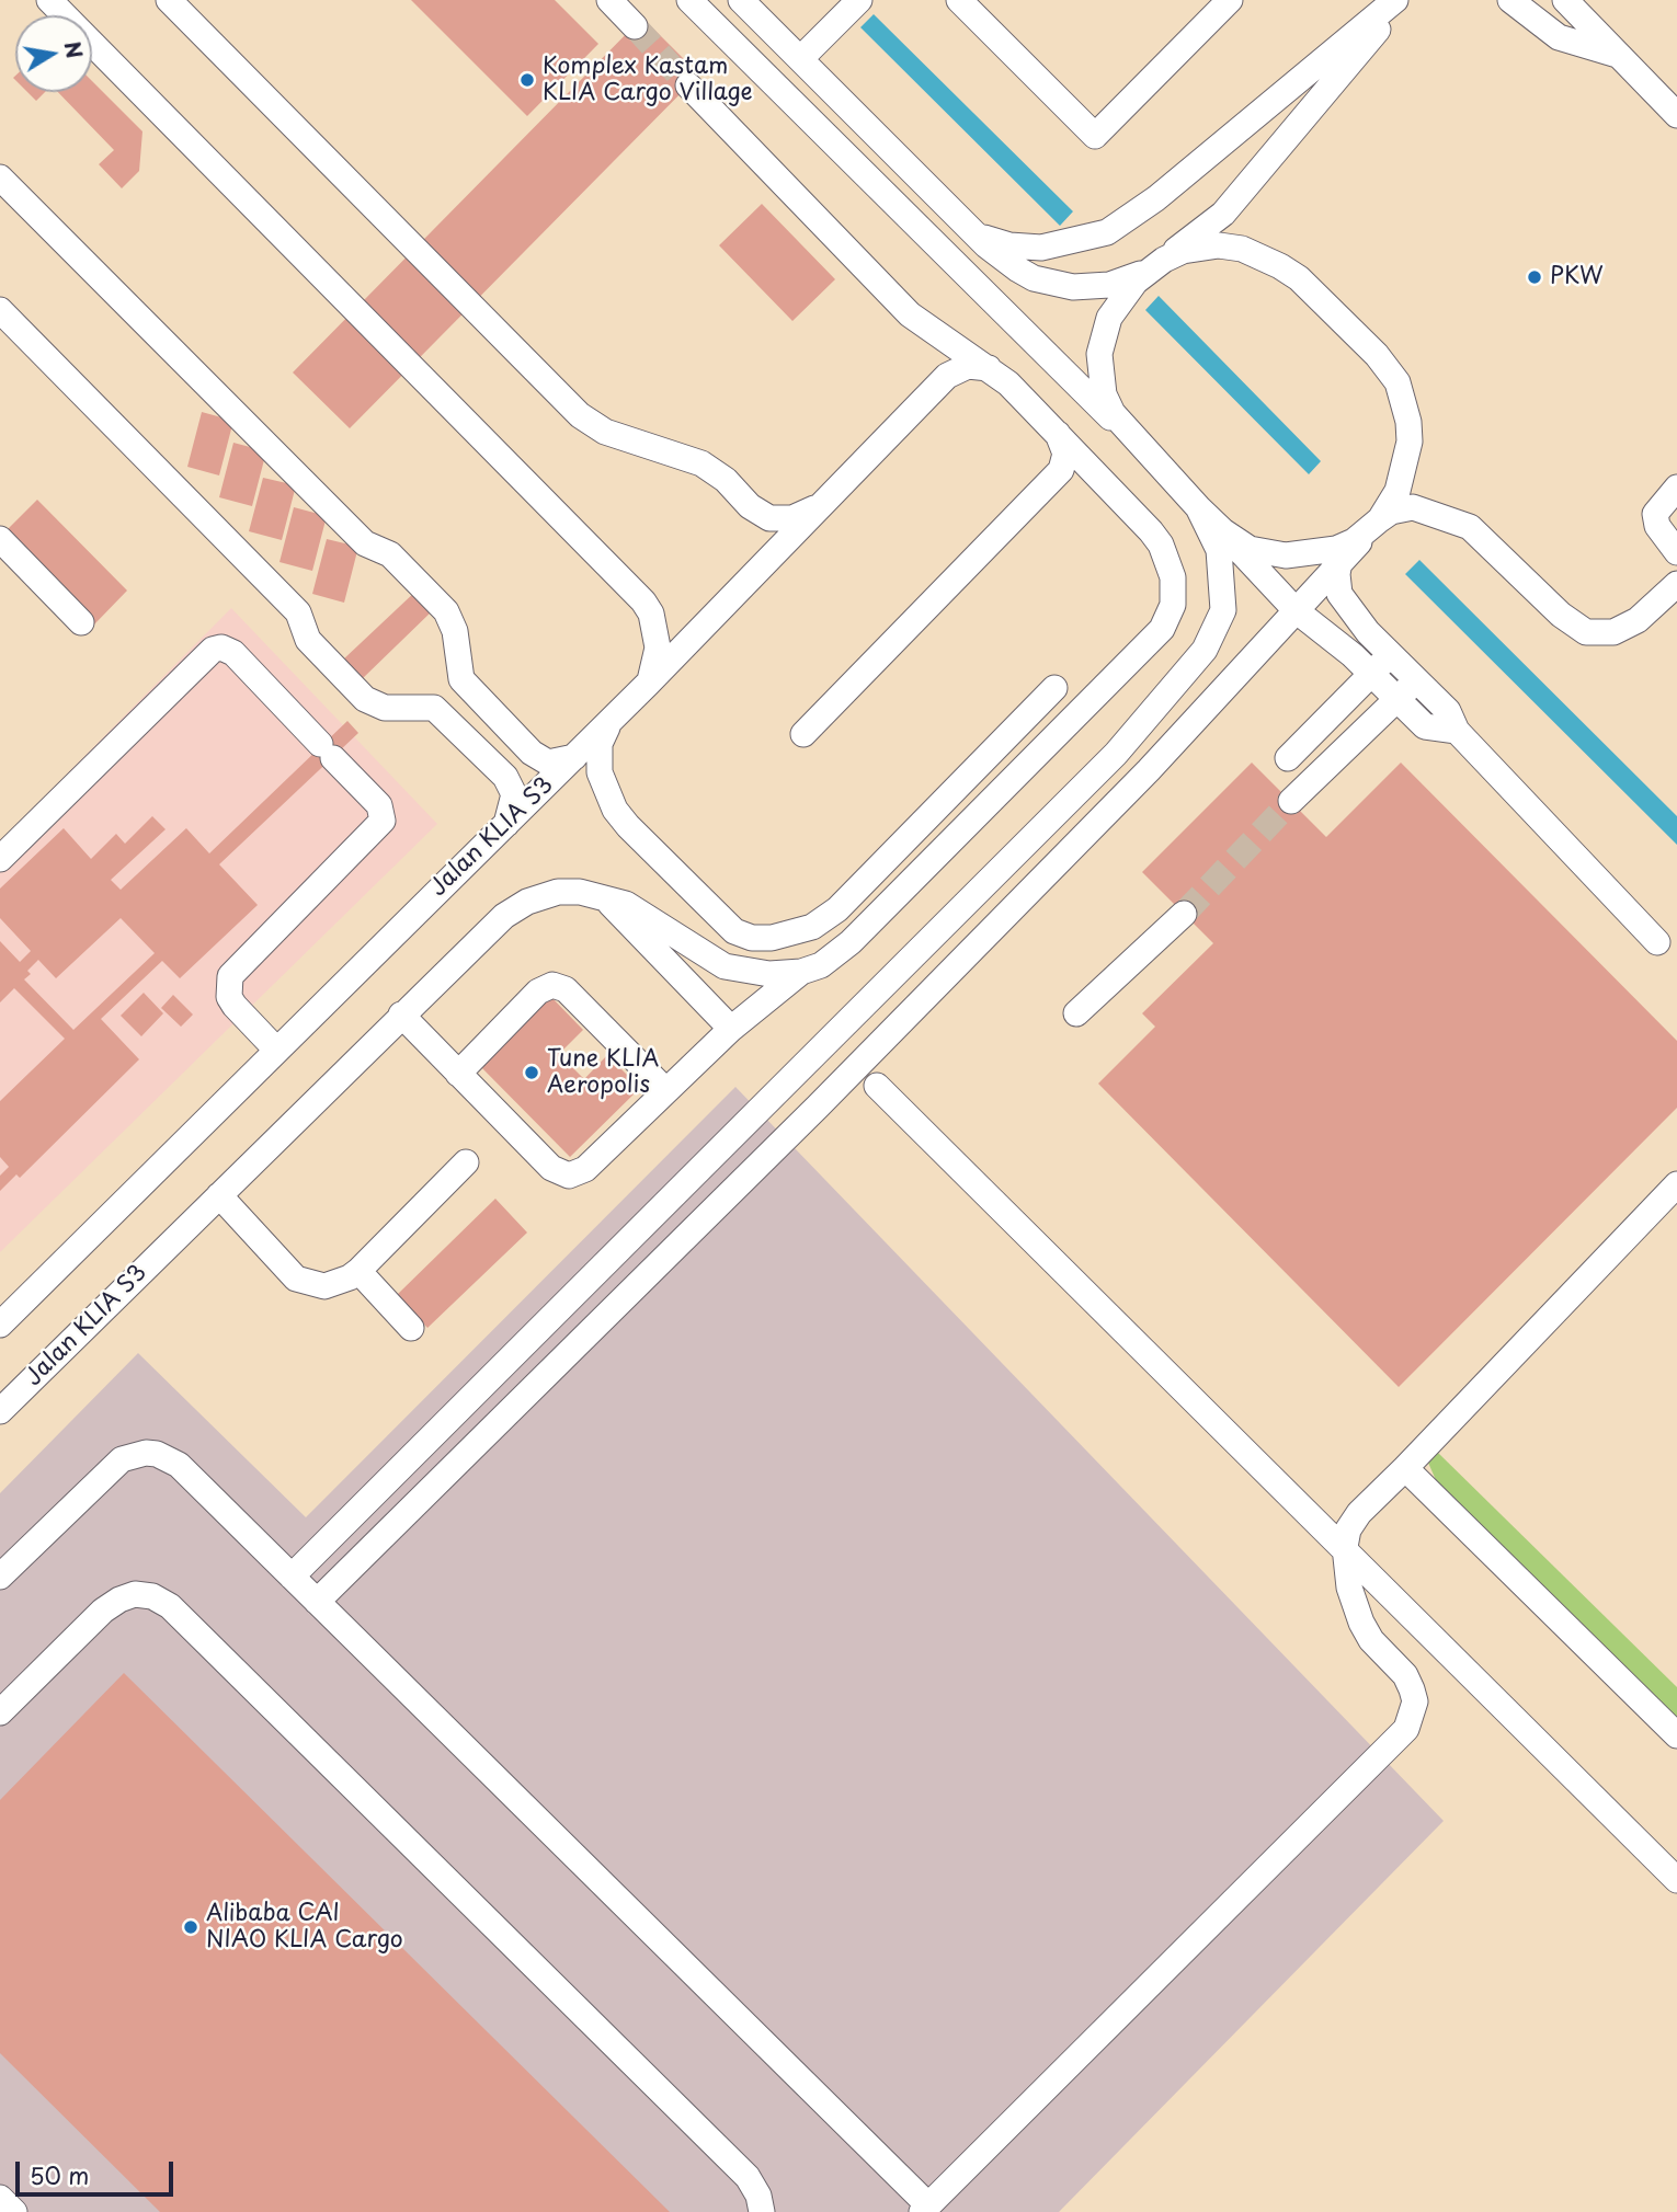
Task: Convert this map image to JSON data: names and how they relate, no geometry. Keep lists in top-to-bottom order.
{
  "streets": {
    "street": ["Jalan KLIA S3"]
  },
  "places": [
    "Komplex Kastam KLIA Cargo Village",
    "PKW",
    "Tune KLIA Aeropolis",
    "Alibaba CAI NIAO KLIA Cargo"
  ],
  "scale_bar": "50 m",
  "north": "right"
}
